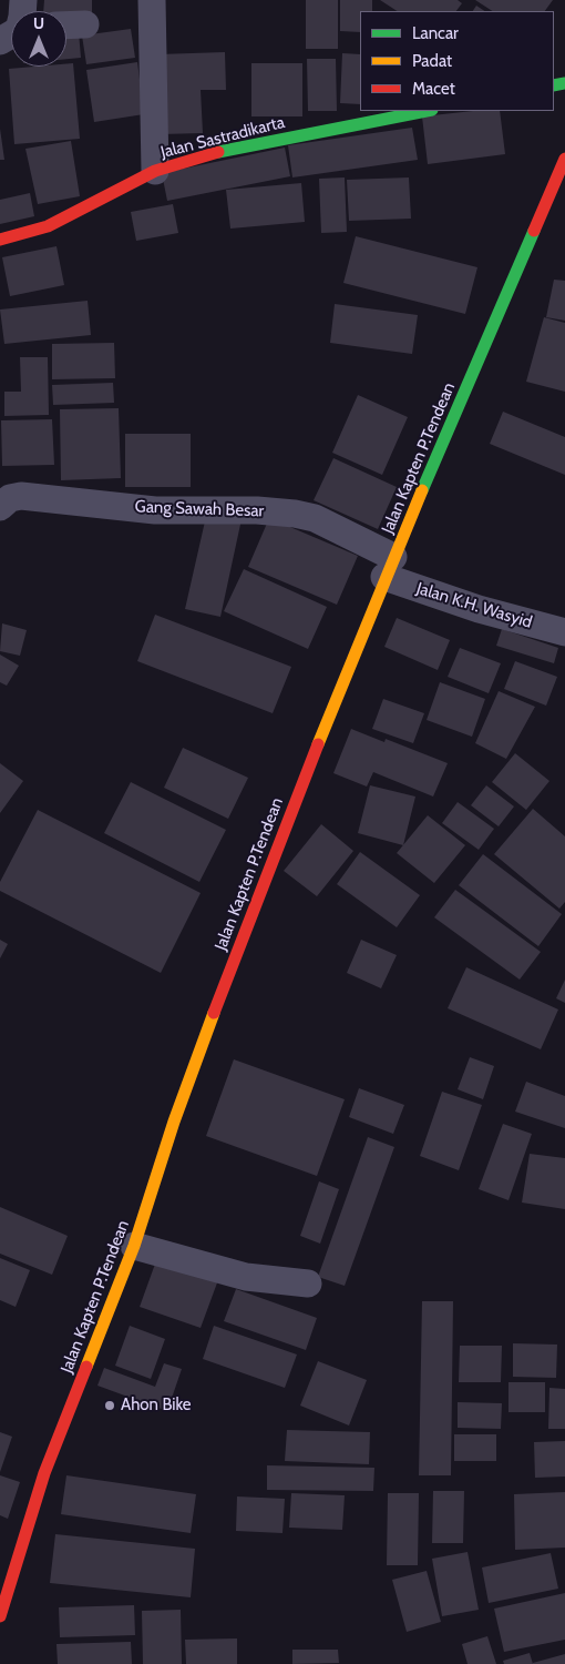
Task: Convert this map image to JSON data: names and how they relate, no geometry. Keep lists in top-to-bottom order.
{
  "streets": {
    "street": [
      "Jalan Sastradikarta",
      "Jalan Kapten P.Tendean",
      "Gang Sawah Besar",
      "Jalan K.H. Wasyid"
    ]
  },
  "crossings": [
    ["Jalan Kapten P.Tendean", "Gang Sawah Besar"],
    ["Jalan Kapten P.Tendean", "Jalan K.H. Wasyid"],
    ["Gang Sawah Besar", "Jalan K.H. Wasyid"]
  ],
  "places": ["Ahon Bike"],
  "legend": ["Lancar", "Padat", "Macet"],
  "north": "top"
}
